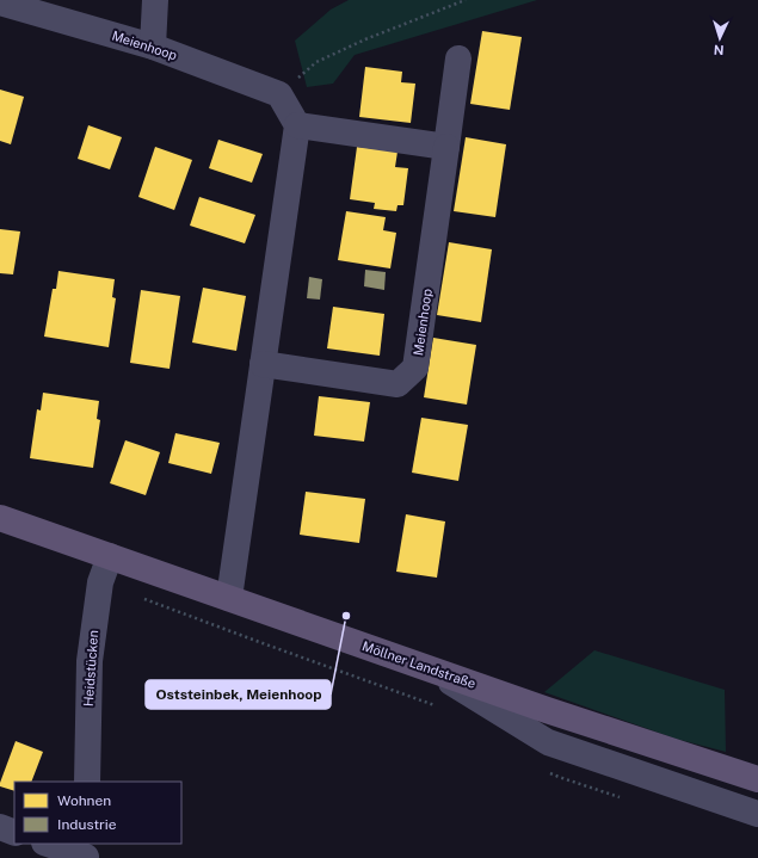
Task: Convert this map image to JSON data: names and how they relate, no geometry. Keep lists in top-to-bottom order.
{
  "streets": {
    "main road": ["Möllner Landstraße"],
    "street": ["Meienhoop", "Heidstücken"]
  },
  "crossings": [
    ["Möllner Landstraße", "Heidstücken"]
  ],
  "places": ["Oststeinbek, Meienhoop"],
  "legend": ["Wohnen", "Industrie"],
  "north": "bottom"
}
